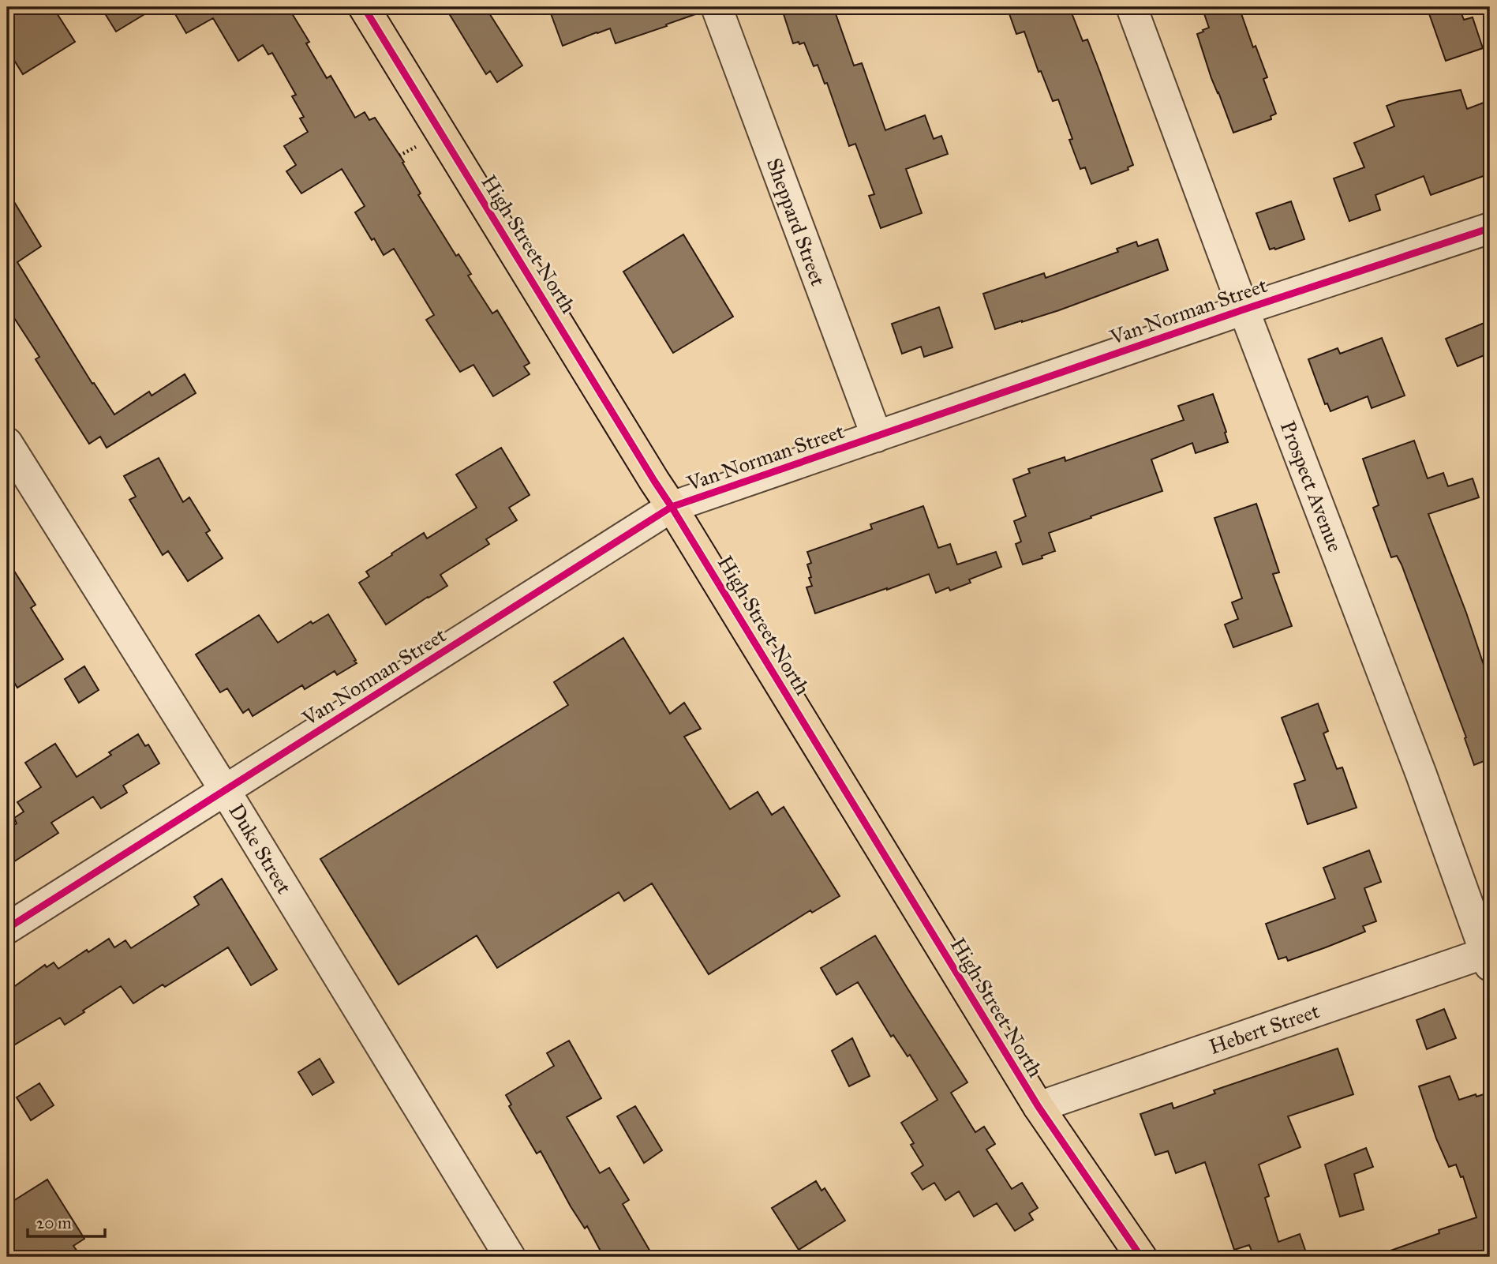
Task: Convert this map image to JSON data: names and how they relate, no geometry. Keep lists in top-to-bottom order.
{
  "streets": {
    "main road": ["High Street North"],
    "street": [
      "Sheppard Street",
      "Van Norman Street",
      "Prospect Avenue",
      "Duke Street",
      "Hebert Street"
    ]
  },
  "crossings": [
    ["Sheppard Street", "Van Norman Street"],
    ["High Street North", "Van Norman Street"],
    ["High Street North", "Hebert Street"],
    ["Van Norman Street", "Prospect Avenue"],
    ["Van Norman Street", "Duke Street"],
    ["Prospect Avenue", "Hebert Street"]
  ],
  "scale_bar": "20 m"
}
